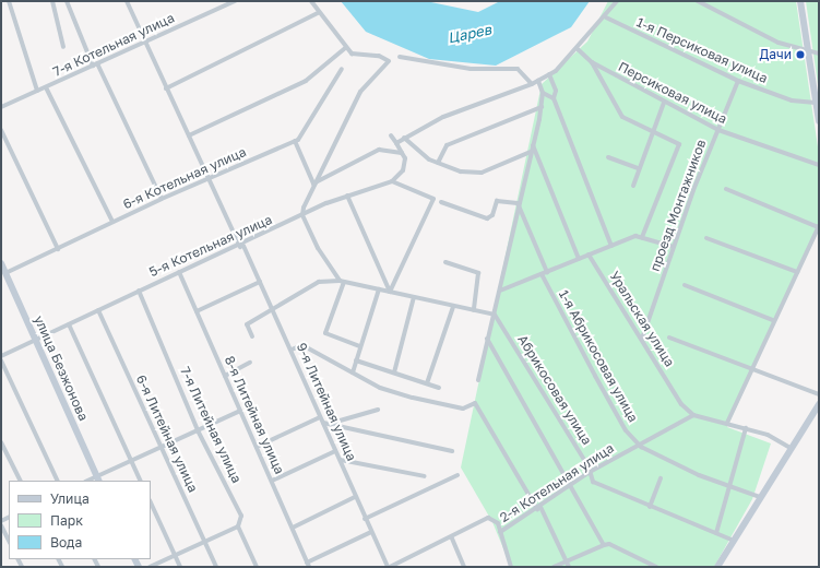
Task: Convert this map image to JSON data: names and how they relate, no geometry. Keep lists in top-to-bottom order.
{
  "streets": {
    "street": [
      "7-я Котельная улица",
      "1-я Персиковая улица",
      "Персиковая улица",
      "6-я Котельная улица",
      "проезд Монтажников",
      "5-я Котельная улица",
      "Уральская улица",
      "1-я Абрикосовая улица",
      "улица Безжонова",
      "Абрикосовая улица",
      "9-я Литейная улица",
      "8-я Литейная улица",
      "7-я Литейная улица",
      "6-я Литейная улица",
      "2-я Котельная улица"
    ]
  },
  "crossings": [
    ["7-я Котельная улица", "9-я Литейная улица"],
    ["1-я Персиковая улица", "проезд Монтажников"],
    ["Персиковая улица", "проезд Монтажников"],
    ["6-я Котельная улица", "улица Безжонова"],
    ["6-я Котельная улица", "9-я Литейная улица"],
    ["проезд Монтажников", "Уральская улица"],
    ["5-я Котельная улица", "улица Безжонова"],
    ["5-я Котельная улица", "9-я Литейная улица"],
    ["5-я Котельная улица", "8-я Литейная улица"],
    ["5-я Котельная улица", "7-я Литейная улица"],
    ["5-я Котельная улица", "6-я Литейная улица"],
    ["Уральская улица", "2-я Котельная улица"],
    ["1-я Абрикосовая улица", "2-я Котельная улица"],
    ["Абрикосовая улица", "2-я Котельная улица"],
    ["9-я Литейная улица", "2-я Котельная улица"]
  ],
  "water": ["Царев"],
  "places": ["Дачи"],
  "legend": ["Улица", "Парк", "Вода"]
}
